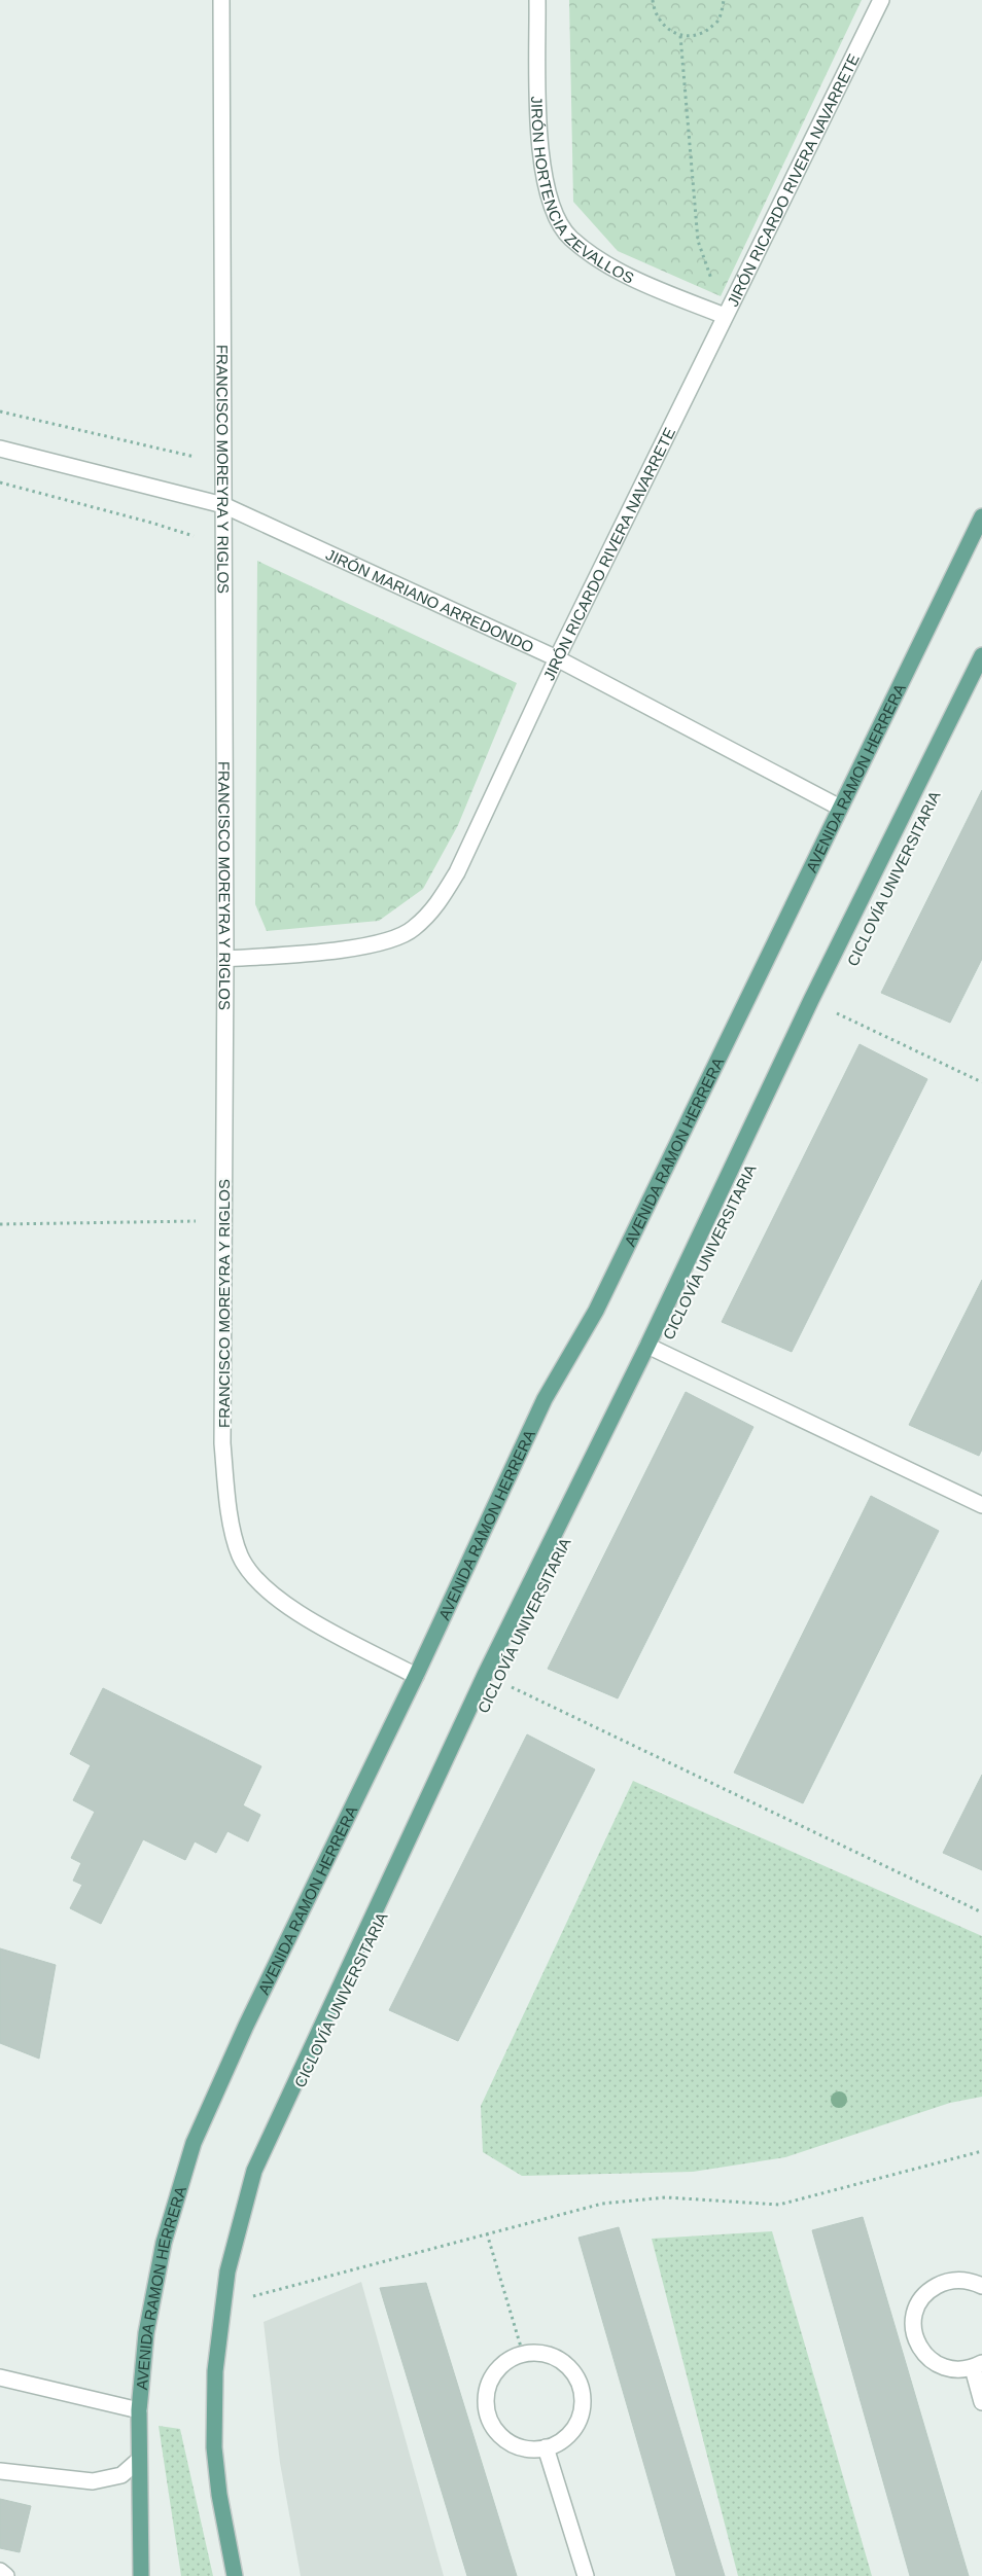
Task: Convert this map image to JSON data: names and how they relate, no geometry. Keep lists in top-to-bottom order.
{
  "streets": {
    "main road": ["AVENIDA RAMON HERRERA"],
    "street": [
      "JIRÓN RICARDO RIVERA NAVARRETE",
      "JIRÓN HORTENCIA ZEVALLOS",
      "FRANCISCO MOREYRA Y RIGLOS",
      "JIRÓN MARIANO ARREDONDO"
    ]
  },
  "crossings": [
    ["JIRÓN RICARDO RIVERA NAVARRETE", "JIRÓN HORTENCIA ZEVALLOS"],
    ["JIRÓN RICARDO RIVERA NAVARRETE", "FRANCISCO MOREYRA Y RIGLOS"],
    ["JIRÓN RICARDO RIVERA NAVARRETE", "JIRÓN MARIANO ARREDONDO"],
    ["FRANCISCO MOREYRA Y RIGLOS", "JIRÓN MARIANO ARREDONDO"],
    ["FRANCISCO MOREYRA Y RIGLOS", "AVENIDA RAMON HERRERA"],
    ["JIRÓN MARIANO ARREDONDO", "AVENIDA RAMON HERRERA"]
  ]
}
